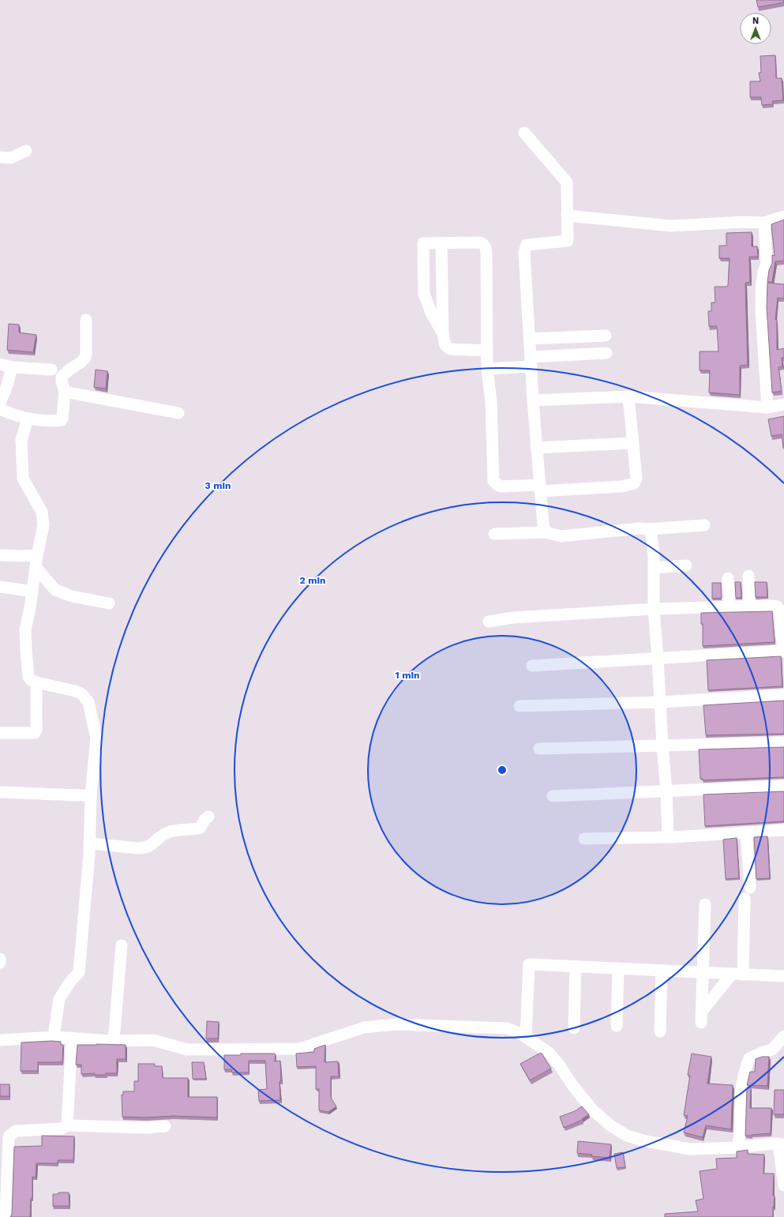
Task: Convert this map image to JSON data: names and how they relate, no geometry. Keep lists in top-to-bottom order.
{
  "north": "top",
  "rings": ["3 min", "2 min", "1 min"]
}
